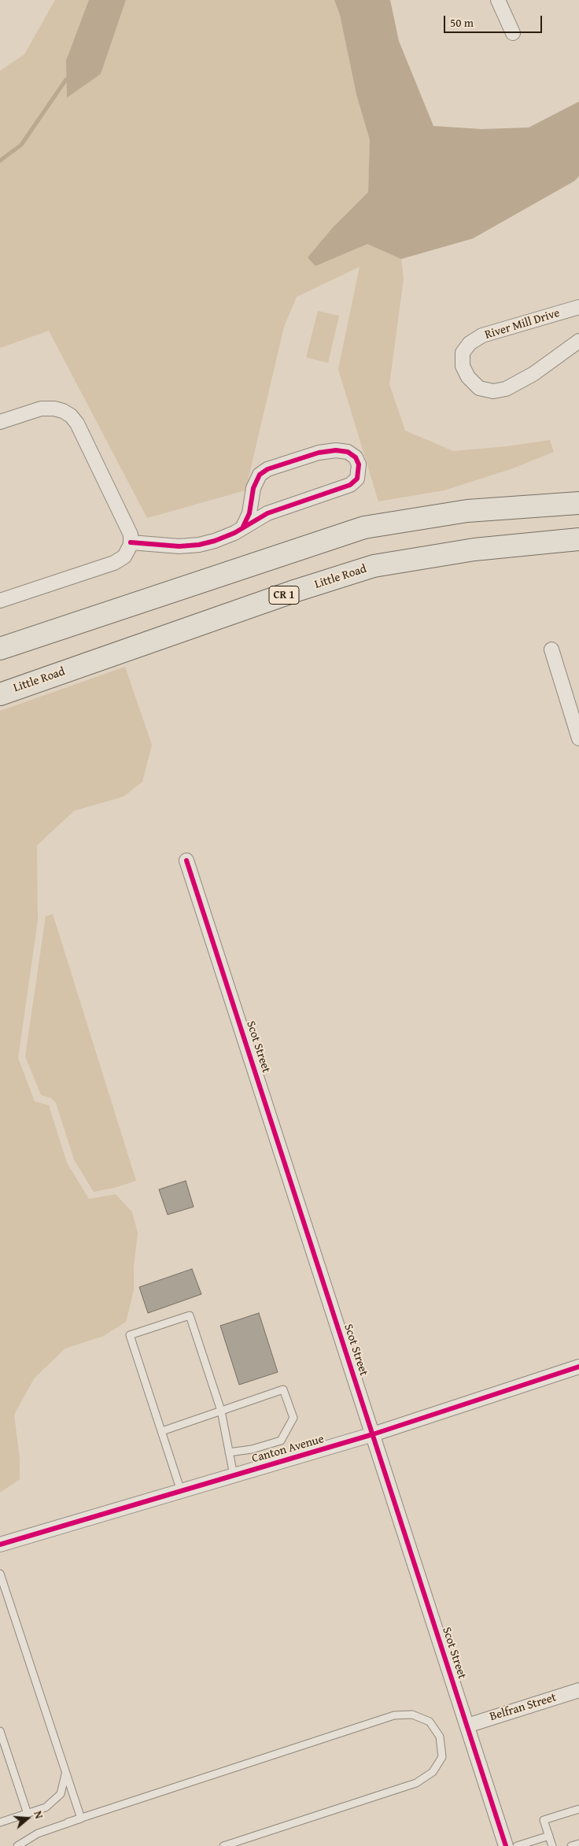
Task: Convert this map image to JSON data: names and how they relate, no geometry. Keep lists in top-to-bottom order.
{
  "streets": {
    "main road": ["Little Road", "CR 1"],
    "street": [
      "River Mill Drive",
      "Scot Street",
      "Canton Avenue",
      "Belfran Street"
    ]
  },
  "crossings": [
    ["Scot Street", "Canton Avenue"],
    ["Scot Street", "Belfran Street"]
  ],
  "scale_bar": "50 m",
  "north": "right"
}
